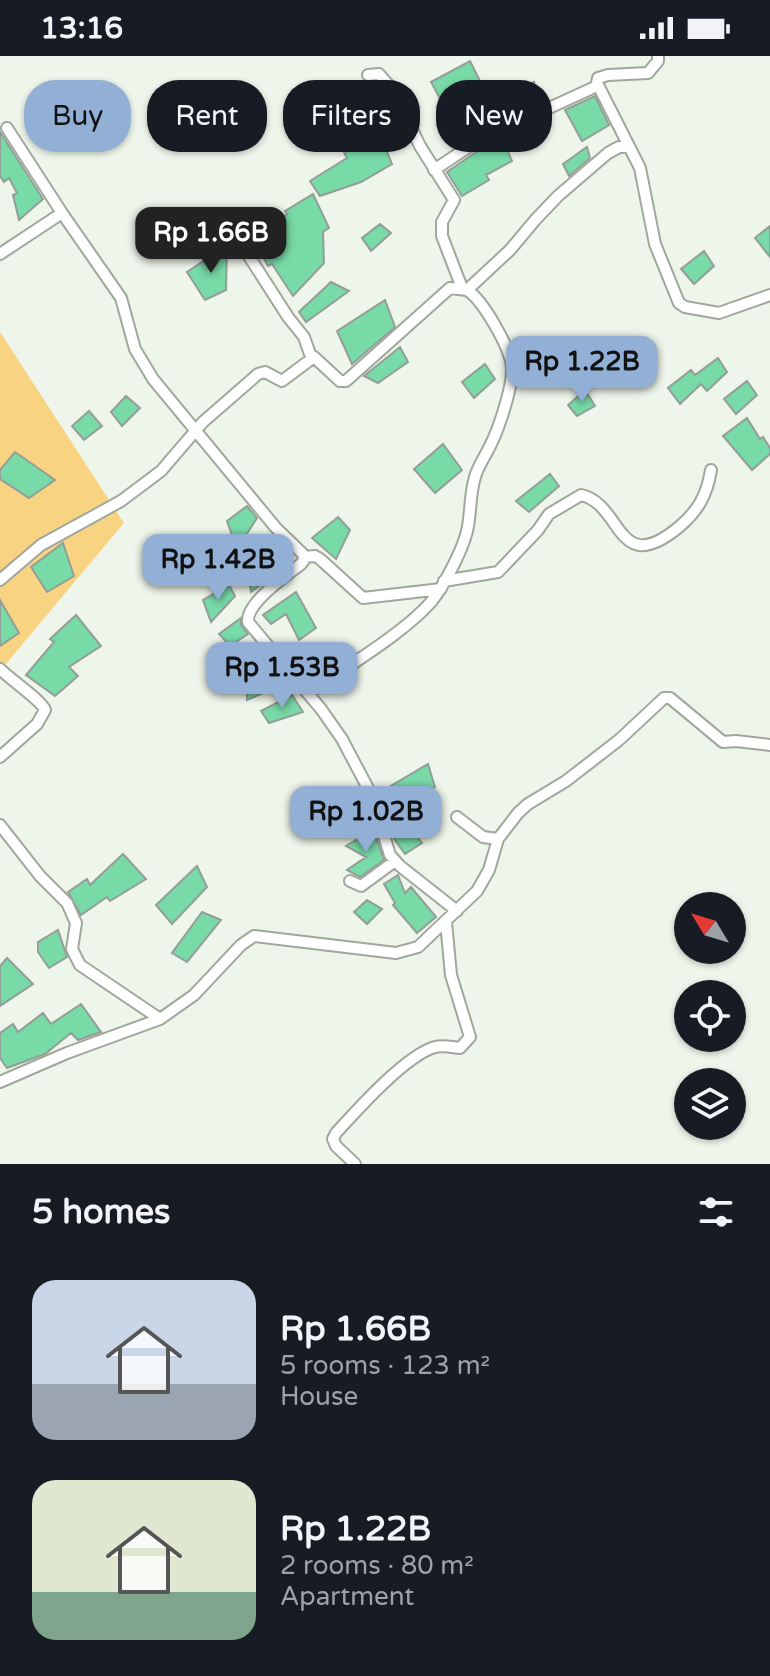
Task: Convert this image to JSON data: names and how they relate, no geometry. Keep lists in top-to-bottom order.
{
  "north": "top left",
  "page": {
    "status": "13:16",
    "chip": [
      "Buy",
      "Rent",
      "Filters",
      "New"
    ],
    "price": [
      "Rp 1.66B",
      "Rp 1.22B",
      "Rp 1.42B",
      "Rp 1.53B",
      "Rp 1.02B"
    ],
    "heading": "5 homes",
    "list": [
      {
        "name": "Rp 1.66B",
        "note": "5 rooms · 123 m² · House"
      },
      {
        "name": "Rp 1.22B",
        "note": "2 rooms · 80 m² · Apartment"
      }
    ]
  }
}
